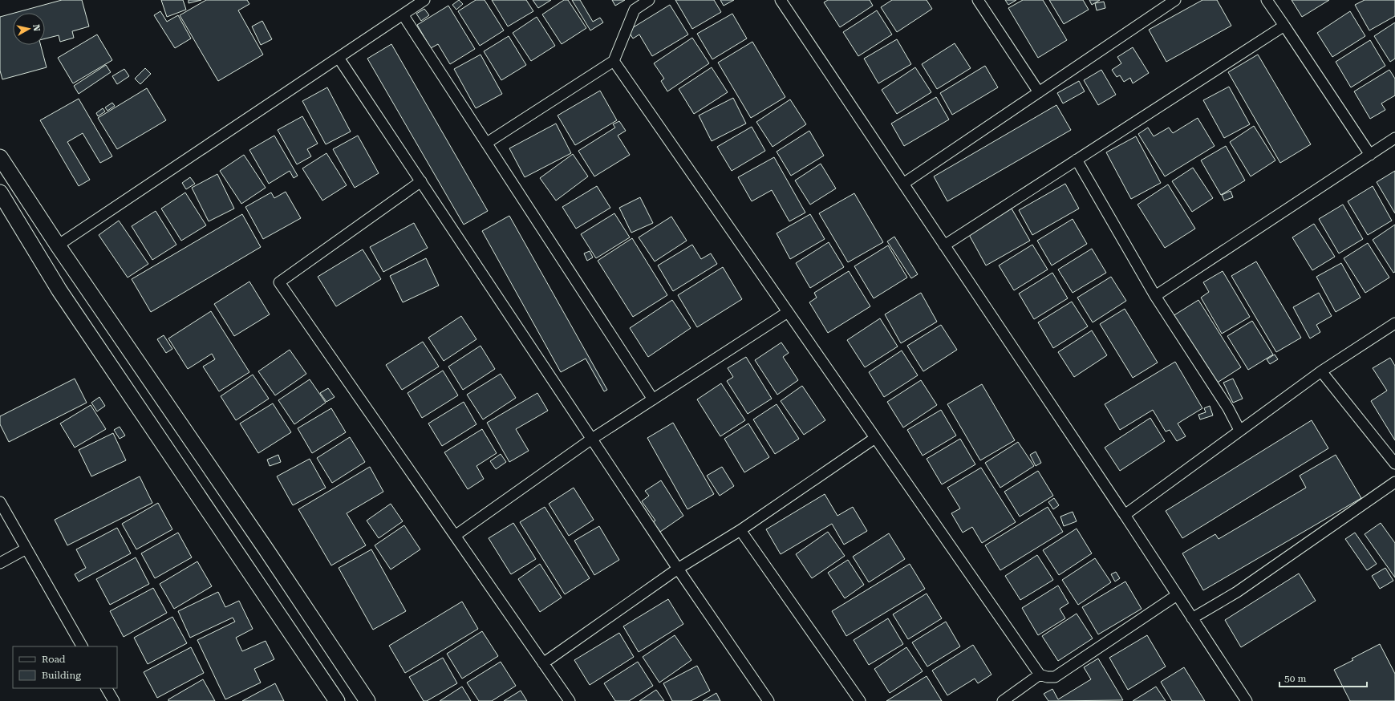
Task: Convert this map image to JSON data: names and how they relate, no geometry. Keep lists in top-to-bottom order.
{
  "legend": ["Road", "Building"],
  "scale_bar": "50 m",
  "north": "right"
}
